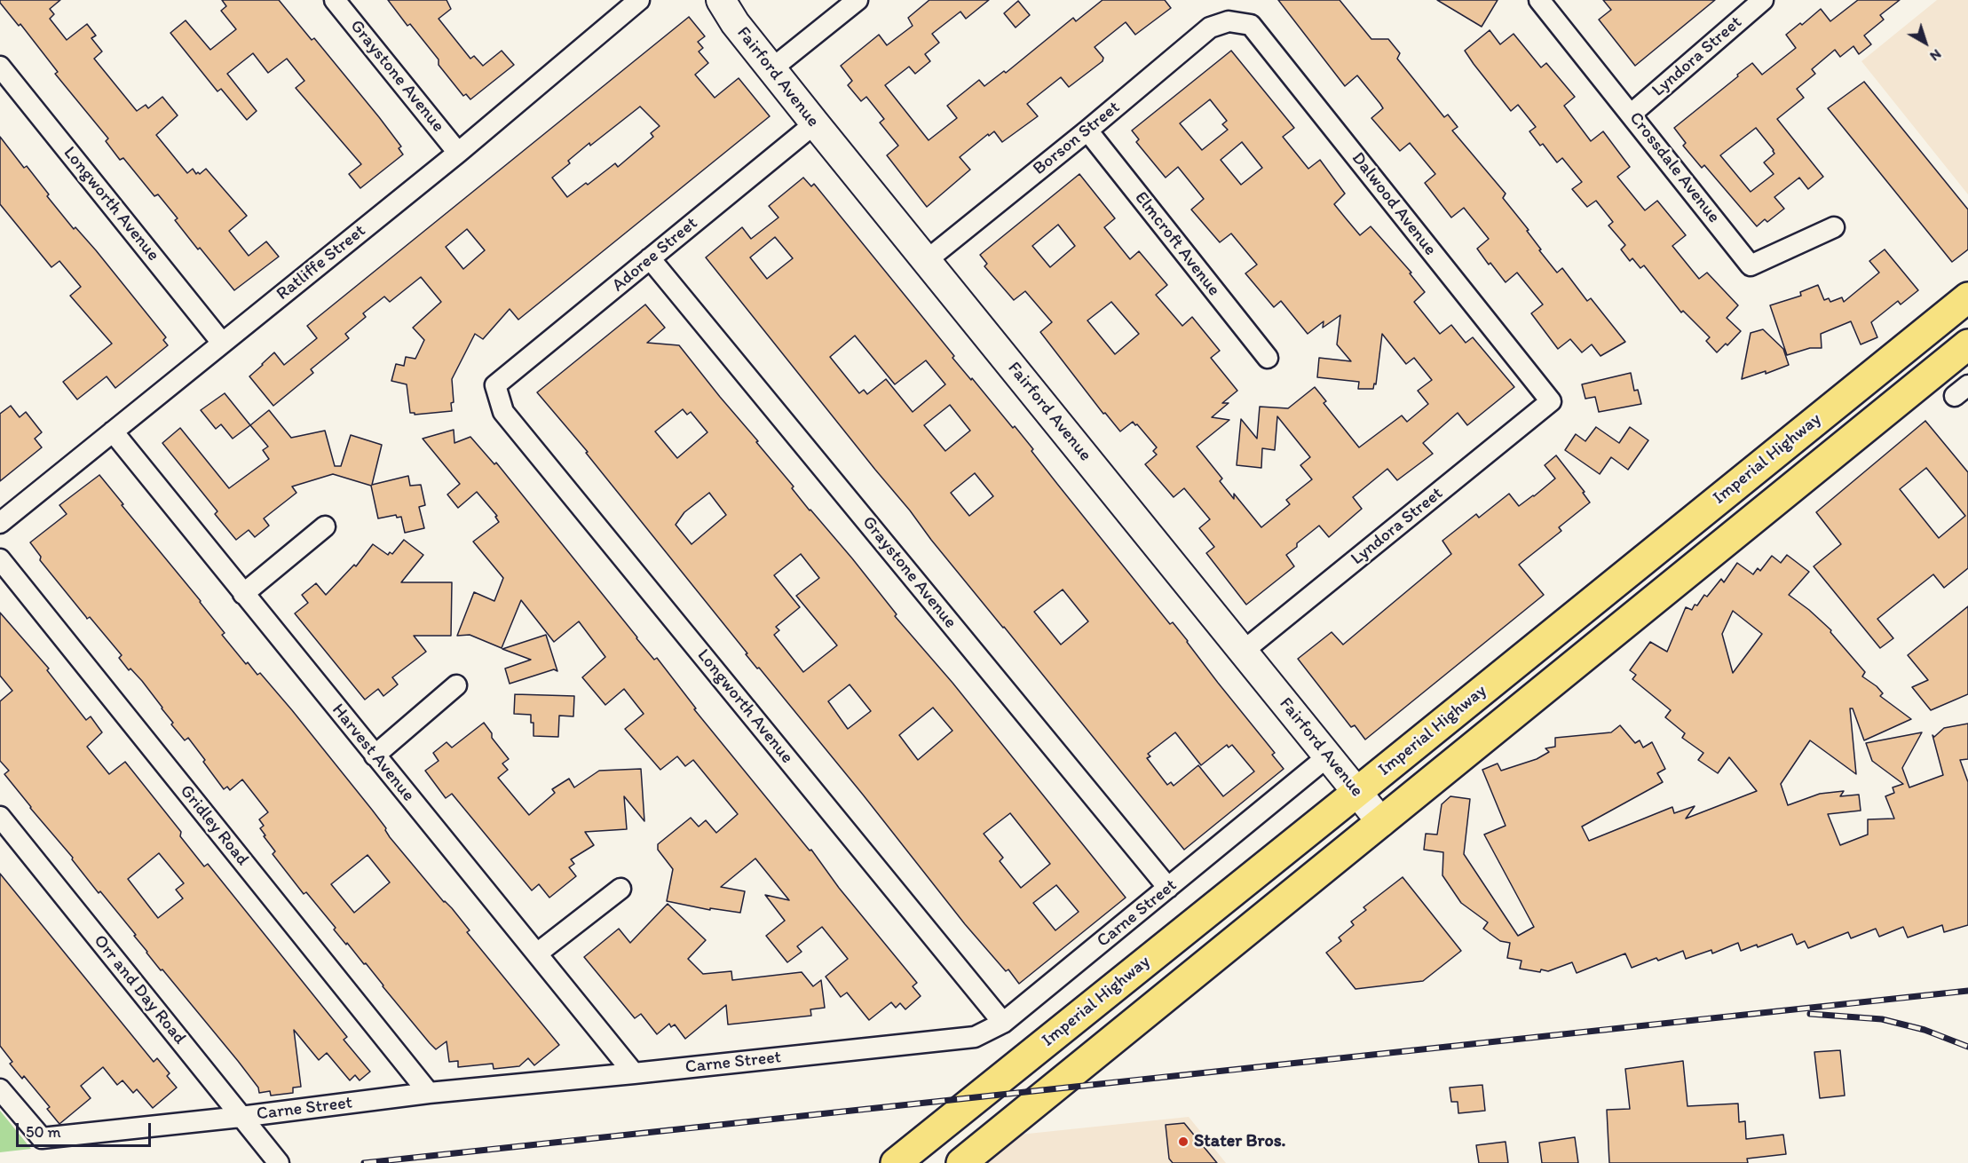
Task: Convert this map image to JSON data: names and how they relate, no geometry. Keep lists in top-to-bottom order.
{
  "streets": {
    "main road": ["Imperial Highway"],
    "street": [
      "Lyndora Street",
      "Graystone Avenue",
      "Fairford Avenue",
      "Borson Street",
      "Crossdale Avenue",
      "Longworth Avenue",
      "Dalwood Avenue",
      "Elmcroft Avenue",
      "Adoree Street",
      "Ratliffe Street",
      "Harvest Avenue",
      "Gridley Road",
      "Carne Street",
      "Orr and Day Road"
    ]
  },
  "crossings": [
    ["Lyndora Street", "Fairford Avenue"],
    ["Lyndora Street", "Crossdale Avenue"],
    ["Lyndora Street", "Dalwood Avenue"],
    ["Graystone Avenue", "Adoree Street"],
    ["Graystone Avenue", "Ratliffe Street"],
    ["Graystone Avenue", "Carne Street"],
    ["Fairford Avenue", "Borson Street"],
    ["Fairford Avenue", "Adoree Street"],
    ["Fairford Avenue", "Imperial Highway"],
    ["Fairford Avenue", "Carne Street"],
    ["Borson Street", "Dalwood Avenue"],
    ["Borson Street", "Elmcroft Avenue"],
    ["Longworth Avenue", "Adoree Street"],
    ["Longworth Avenue", "Ratliffe Street"],
    ["Longworth Avenue", "Carne Street"],
    ["Ratliffe Street", "Harvest Avenue"],
    ["Harvest Avenue", "Carne Street"],
    ["Gridley Road", "Carne Street"],
    ["Carne Street", "Orr and Day Road"]
  ],
  "places": ["Stater Bros."],
  "scale_bar": "50 m",
  "north": "bottom right"
}
